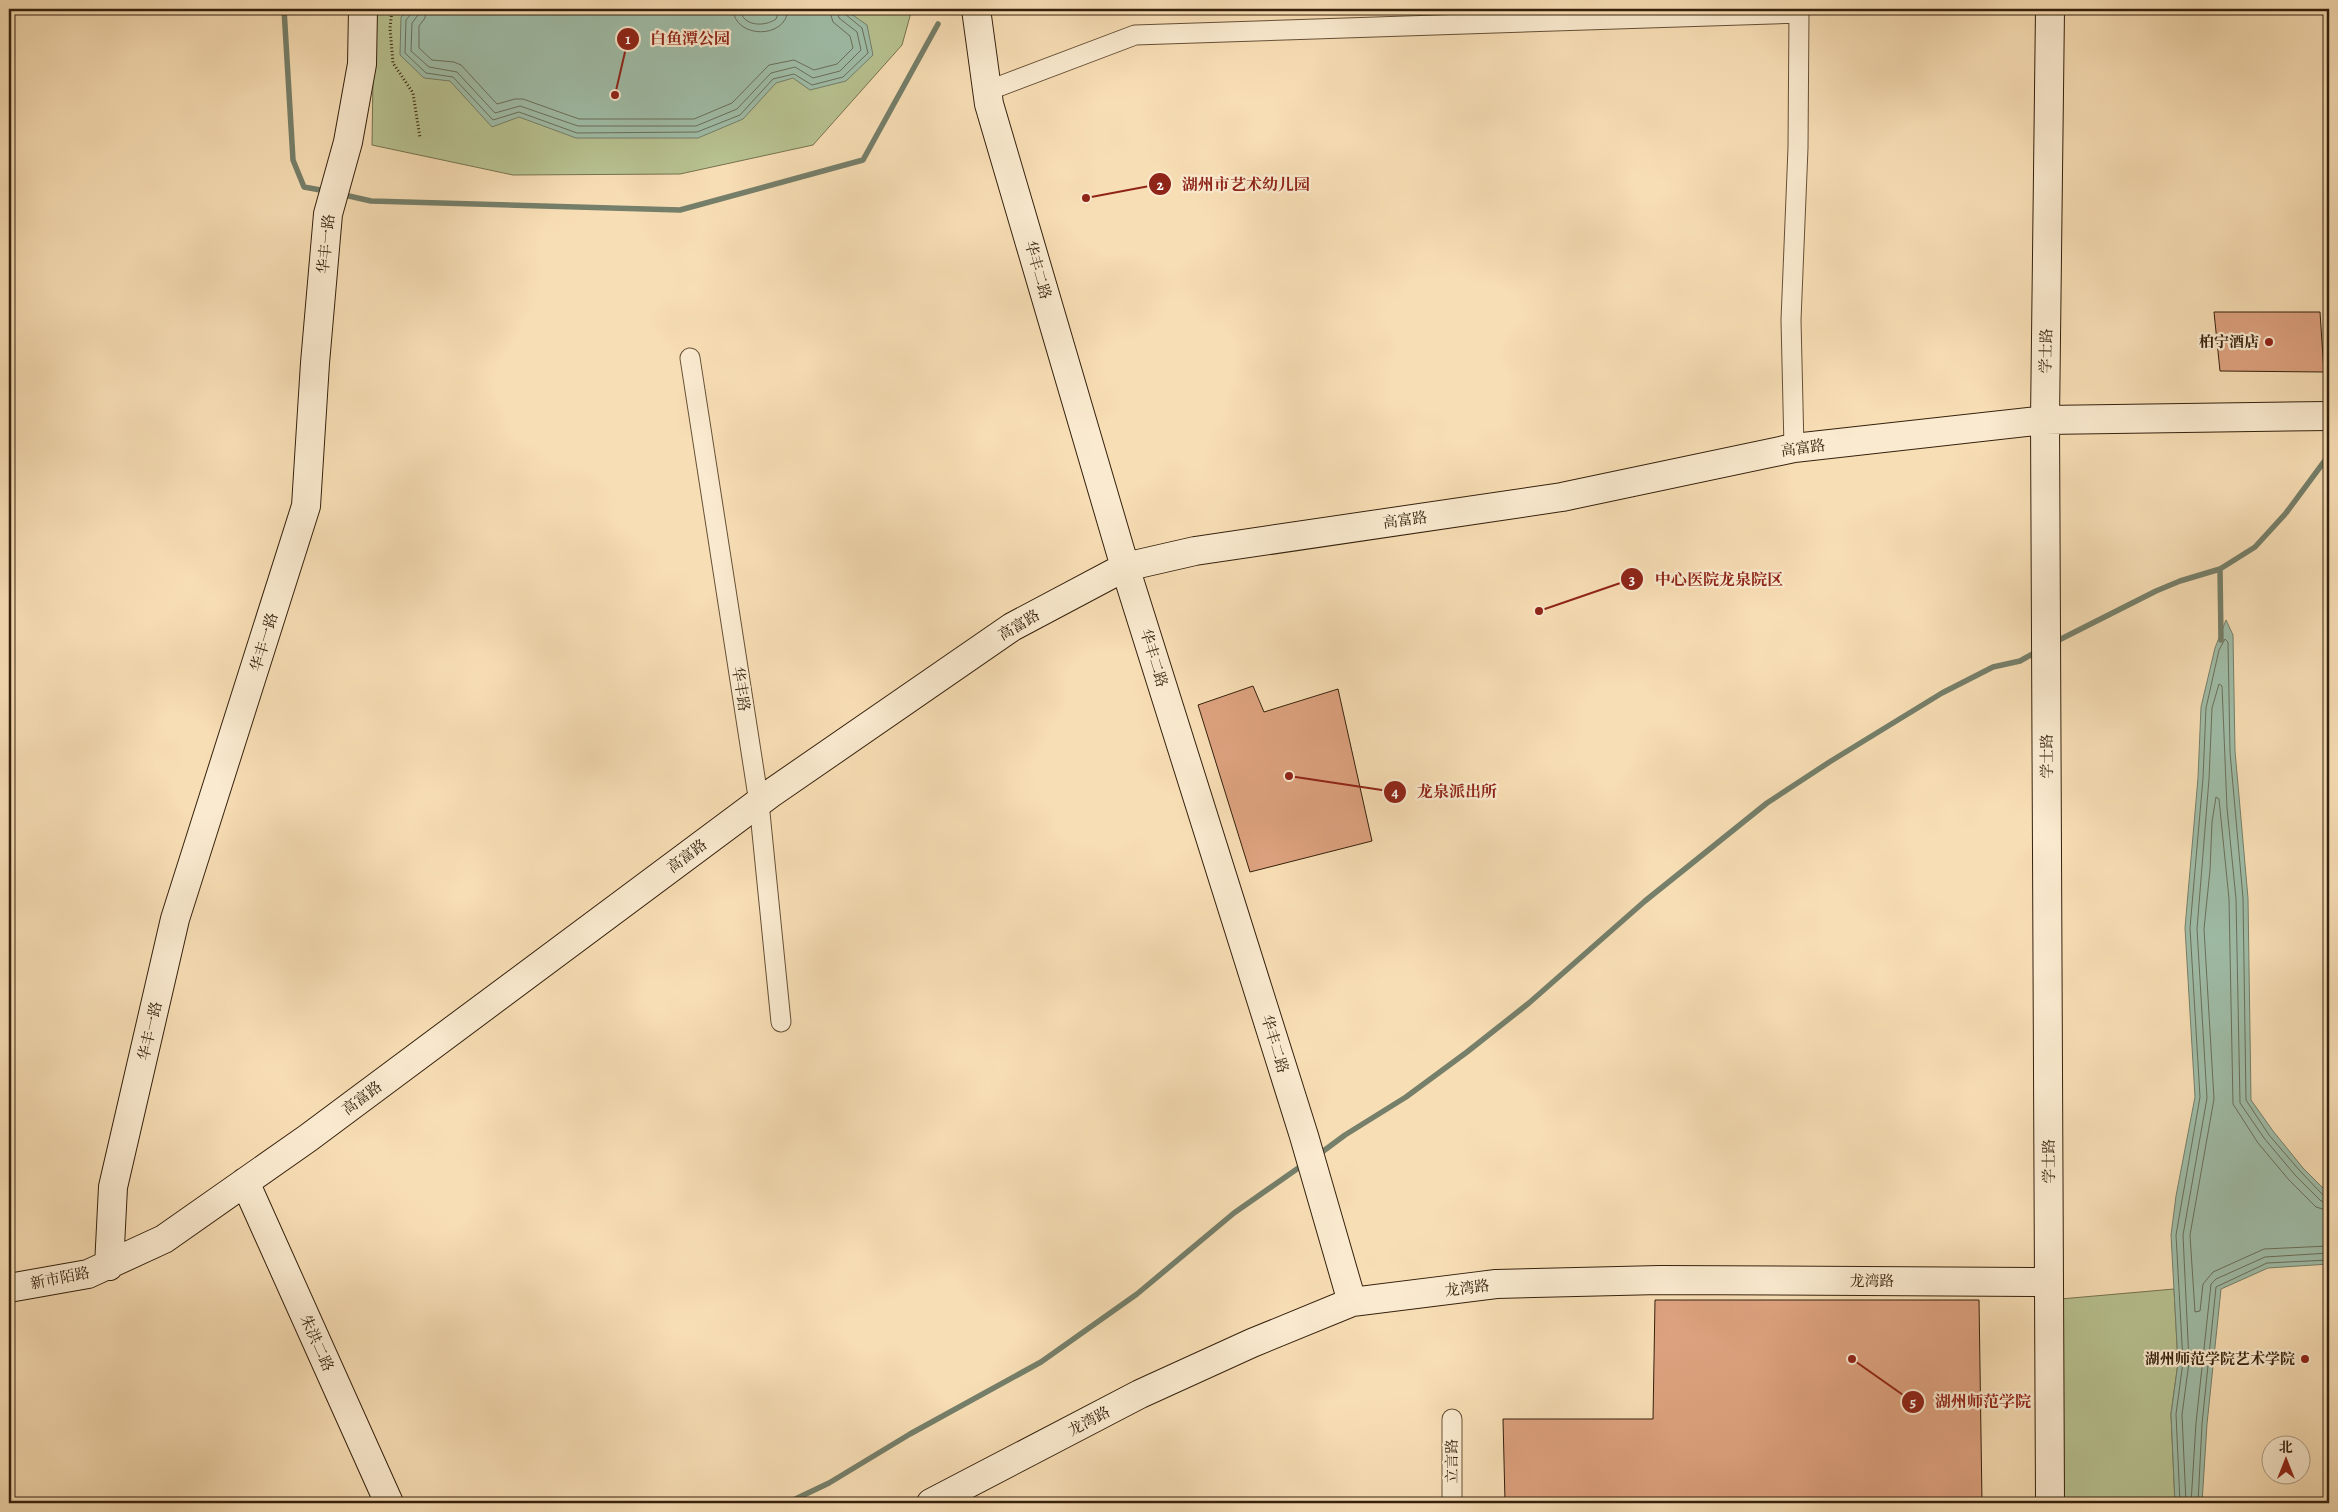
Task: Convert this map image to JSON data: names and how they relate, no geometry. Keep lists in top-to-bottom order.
{
  "streets": {
    "street": [
      "华丰一路",
      "华丰二路",
      "学士路",
      "高富路",
      "华丰路",
      "新市陌路",
      "龙湾路",
      "朱洪二路",
      "立言路"
    ]
  },
  "crossings": [
    ["华丰一路", "新市陌路"],
    ["华丰二路", "高富路"],
    ["华丰二路", "龙湾路"],
    ["学士路", "高富路"],
    ["学士路", "龙湾路"],
    ["高富路", "华丰路"],
    ["高富路", "新市陌路"],
    ["高富路", "朱洪二路"]
  ],
  "places": [
    "白鱼潭公园",
    "湖州市艺术幼儿园",
    "柏宁酒店",
    "中心医院龙泉院区",
    "龙泉派出所",
    "湖州师范学院",
    "湖州师范学院艺术学院"
  ],
  "north": "top"
}
